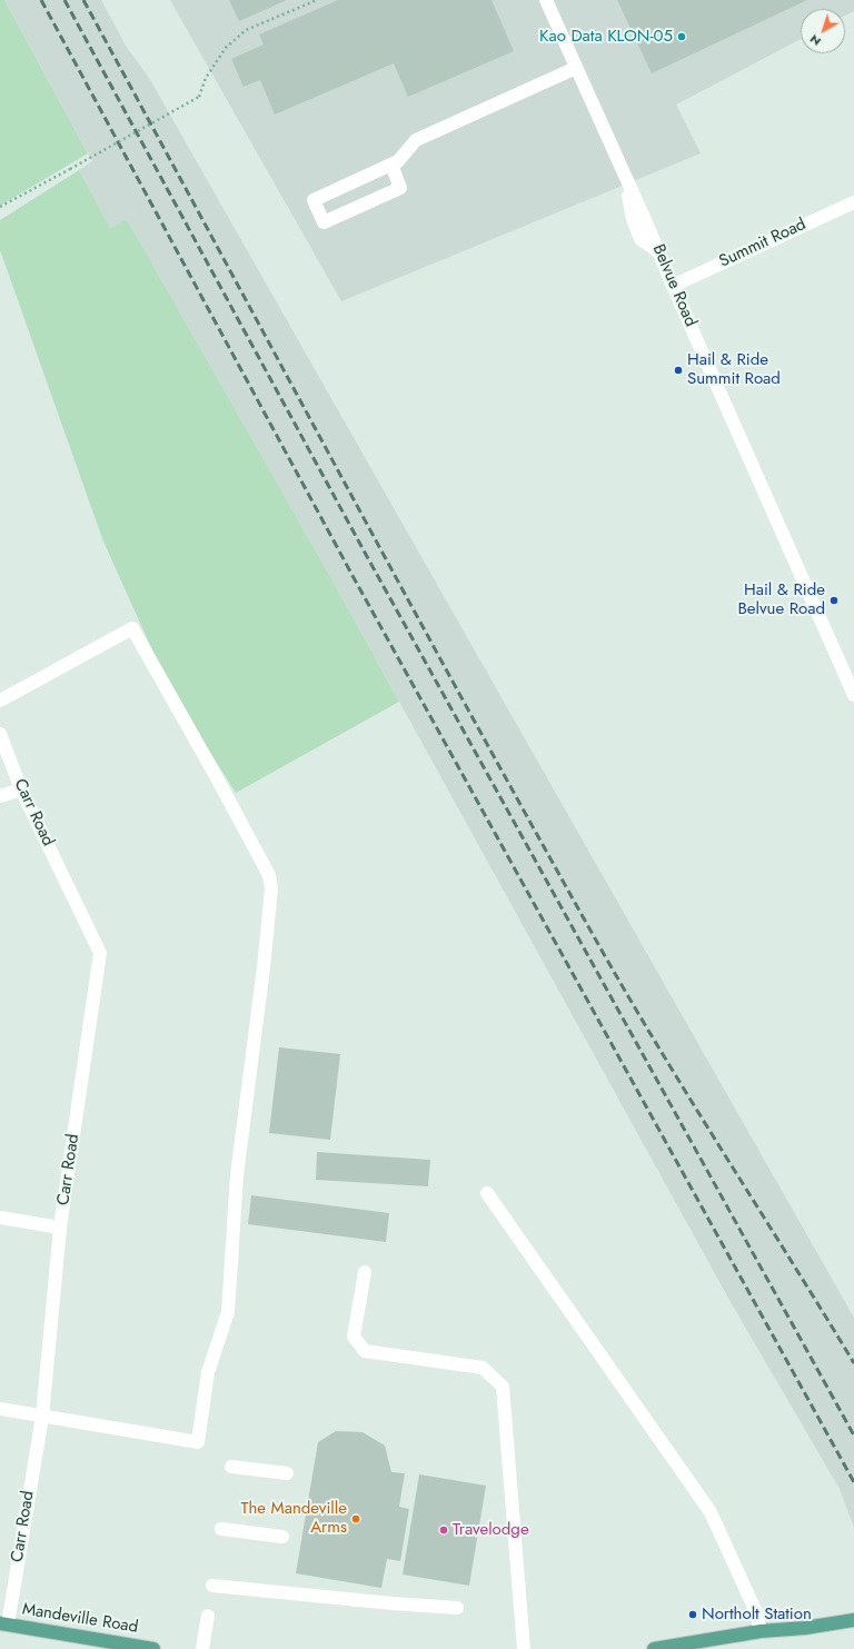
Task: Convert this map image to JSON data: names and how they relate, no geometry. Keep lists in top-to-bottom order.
{
  "streets": {
    "main road": ["Mandeville Road"],
    "street": ["Summit Road", "Belvue Road", "Carr Road"]
  },
  "crossings": [
    ["Summit Road", "Belvue Road"],
    ["Carr Road", "Mandeville Road"]
  ],
  "places": [
    "Kao Data KLON-05",
    "Hail & Ride Summit Road",
    "Hail & Ride Belvue Road",
    "The Mandeville Arms",
    "Travelodge",
    "Northolt Station"
  ],
  "north": "bottom left"
}
